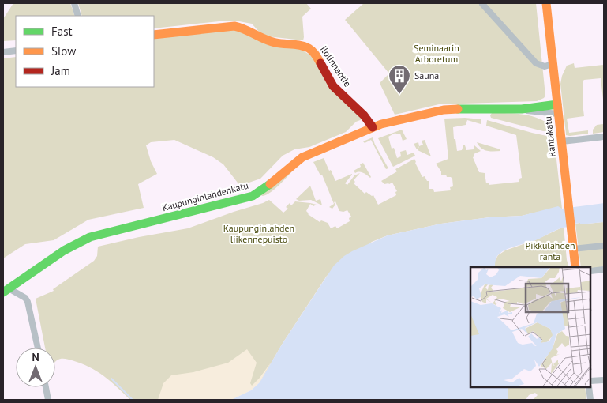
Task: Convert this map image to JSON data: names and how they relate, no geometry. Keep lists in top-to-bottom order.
{
  "streets": {
    "street": ["Ilolinnantie", "Rantakatu", "Kaupunginlahdenkatu"]
  },
  "crossings": [
    ["Ilolinnantie", "Kaupunginlahdenkatu"],
    ["Rantakatu", "Kaupunginlahdenkatu"]
  ],
  "parks": ["Seminaarin Arboretum", "Kaupunginlahden liikennepuisto", "Pikkulahden ranta"],
  "places": {
    "building": ["Sauna"]
  },
  "legend": ["Fast", "Slow", "Jam"],
  "north": "top"
}
